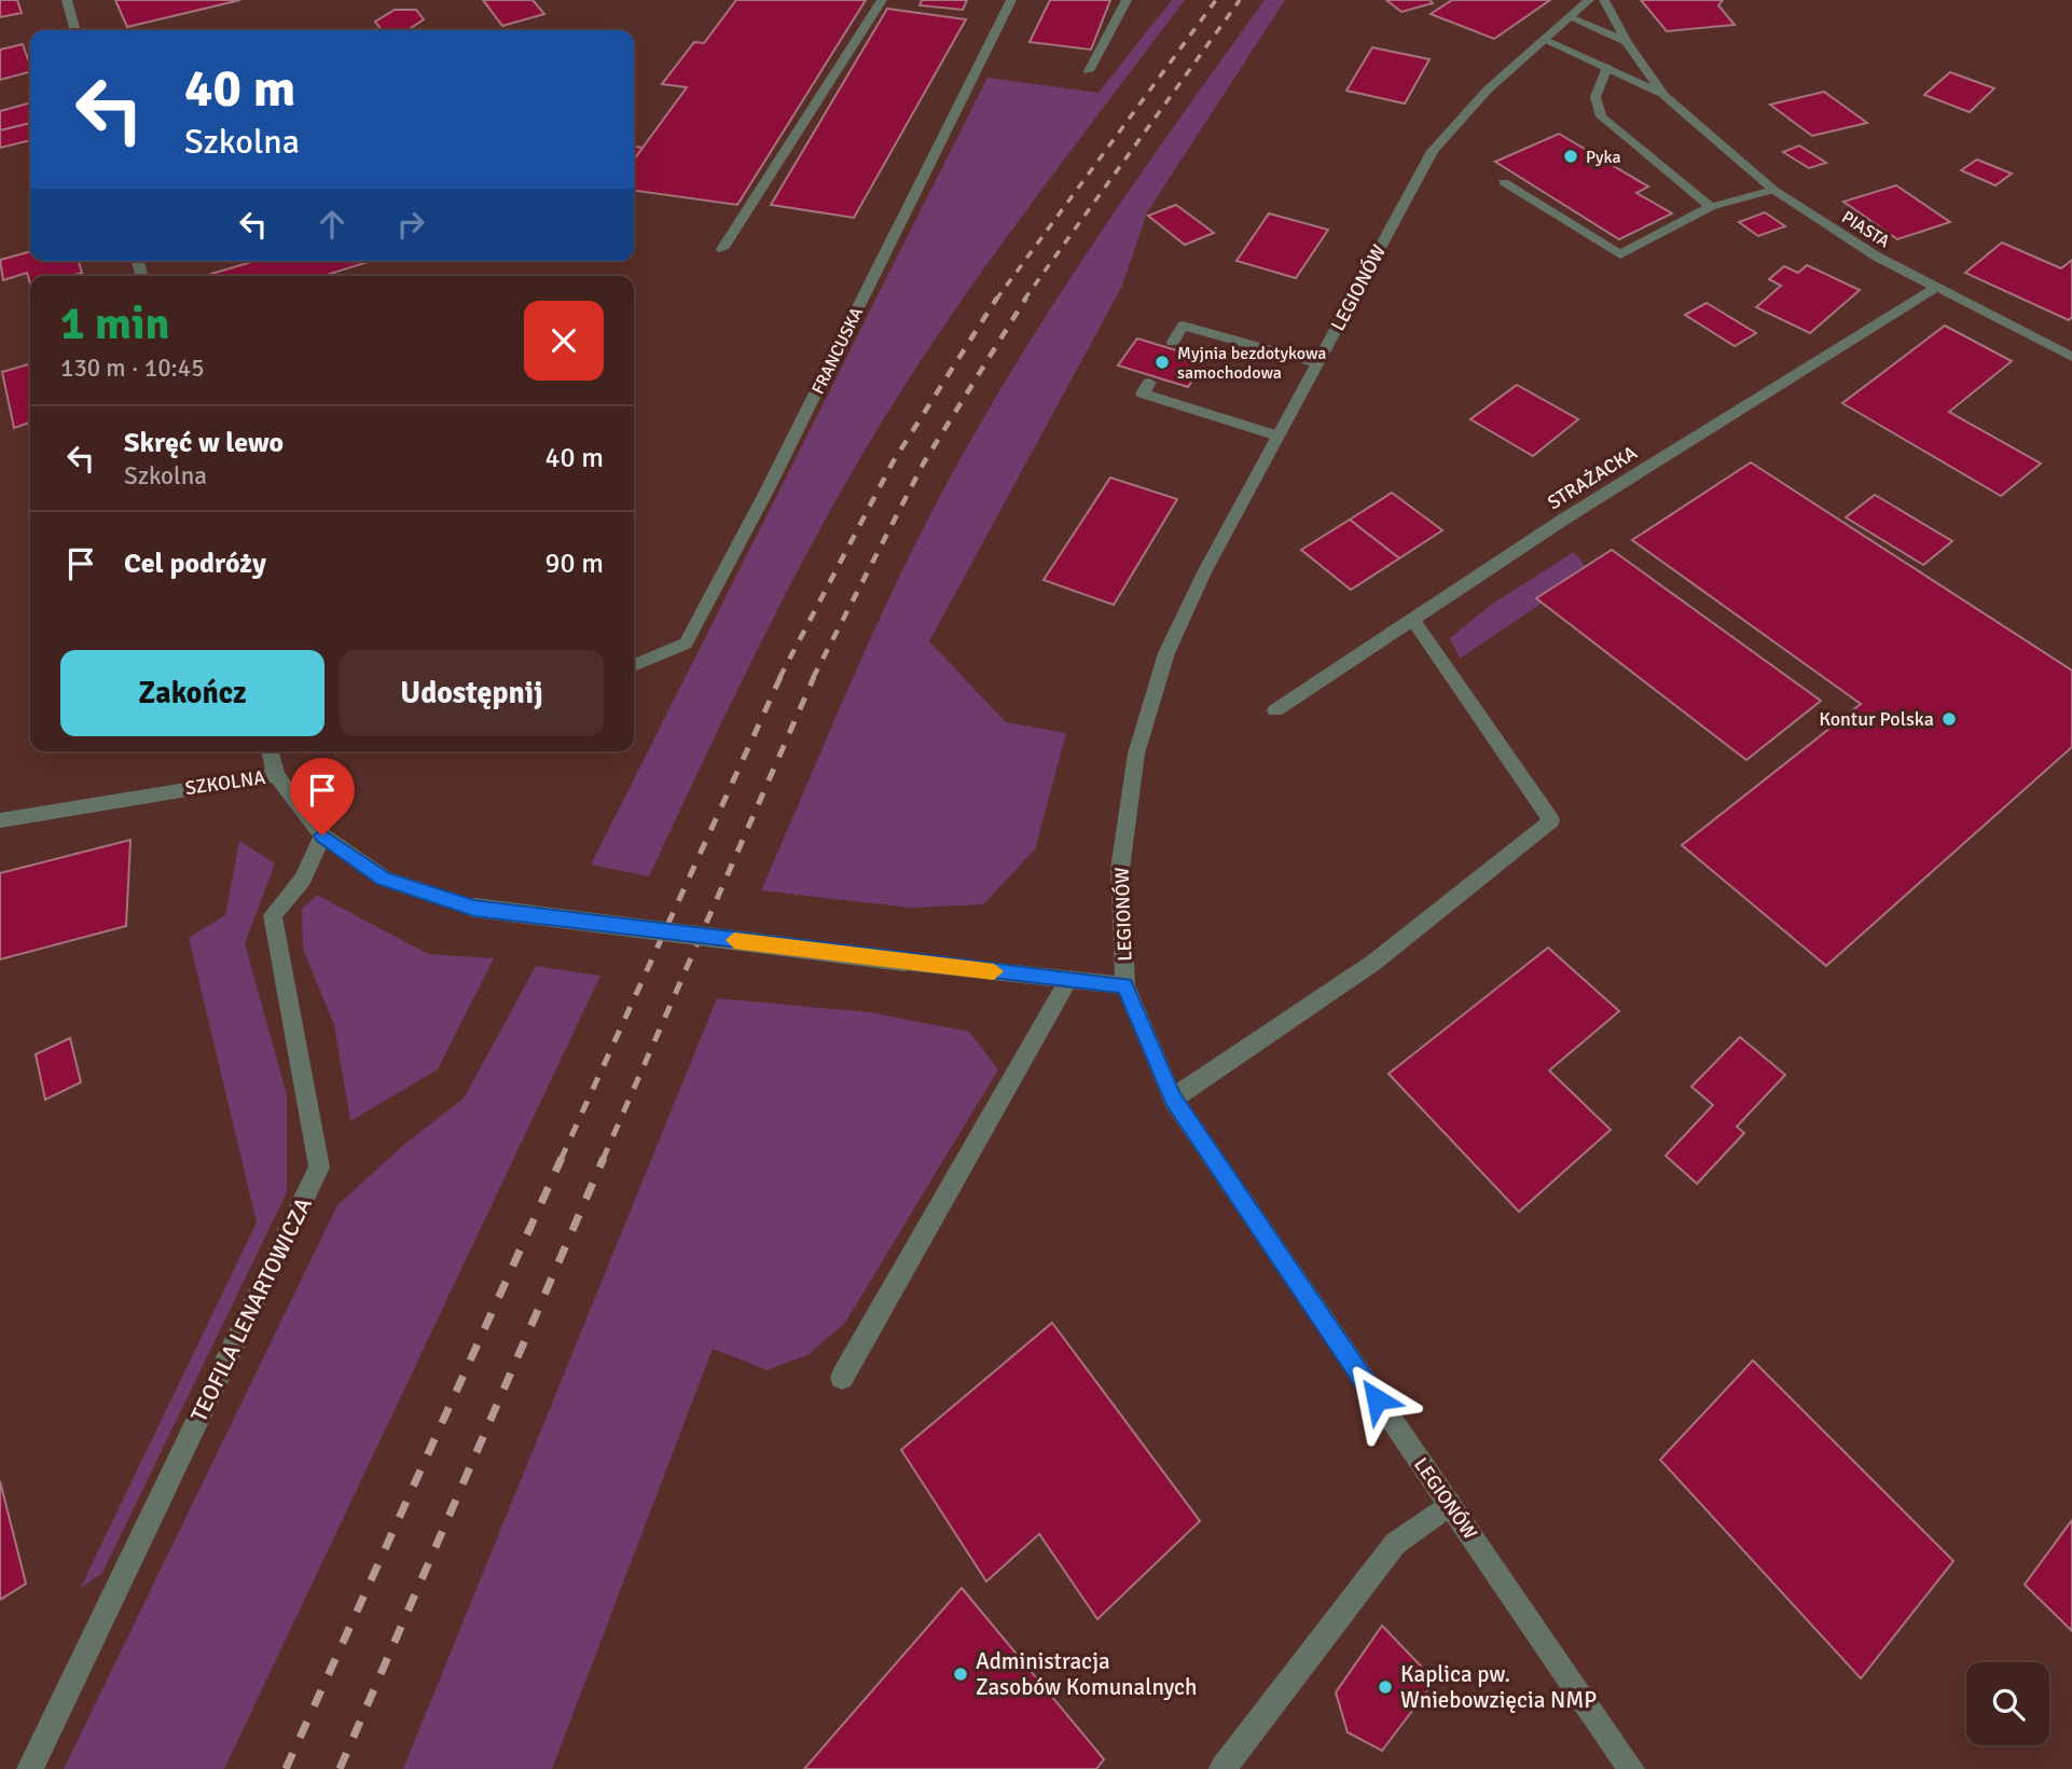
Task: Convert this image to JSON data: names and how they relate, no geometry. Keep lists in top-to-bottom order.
{
  "streets": {
    "street": [
      "PIASTA",
      "LEGIONÓW",
      "FRANCUSKA",
      "STRAŻACKA",
      "SZKOLNA",
      "TEOFILA LENARTOWICZA"
    ]
  },
  "crossings": [
    ["PIASTA", "LEGIONÓW"],
    ["PIASTA", "STRAŻACKA"],
    ["LEGIONÓW", "SZKOLNA"],
    ["SZKOLNA", "TEOFILA LENARTOWICZA"]
  ],
  "places": [
    "Pyka",
    "Myjnia bezdotykowa samochodowa",
    "Kontur Polska",
    "Administracja Zasobów Komunalnych",
    "Kaplica pw. Wniebowzięcia NMP"
  ],
  "page": {
    "turn": ["40 m", "Szkolna"],
    "heading": ["1 min", "130 m · 10:45"],
    "list": [
      {
        "name": "Skręć w lewo",
        "note": "Szkolna",
        "value": "40 m"
      },
      {
        "name": "Cel podróży",
        "value": "90 m"
      }
    ],
    "buttons": ["Zakończ", "Udostępnij"]
  }
}
